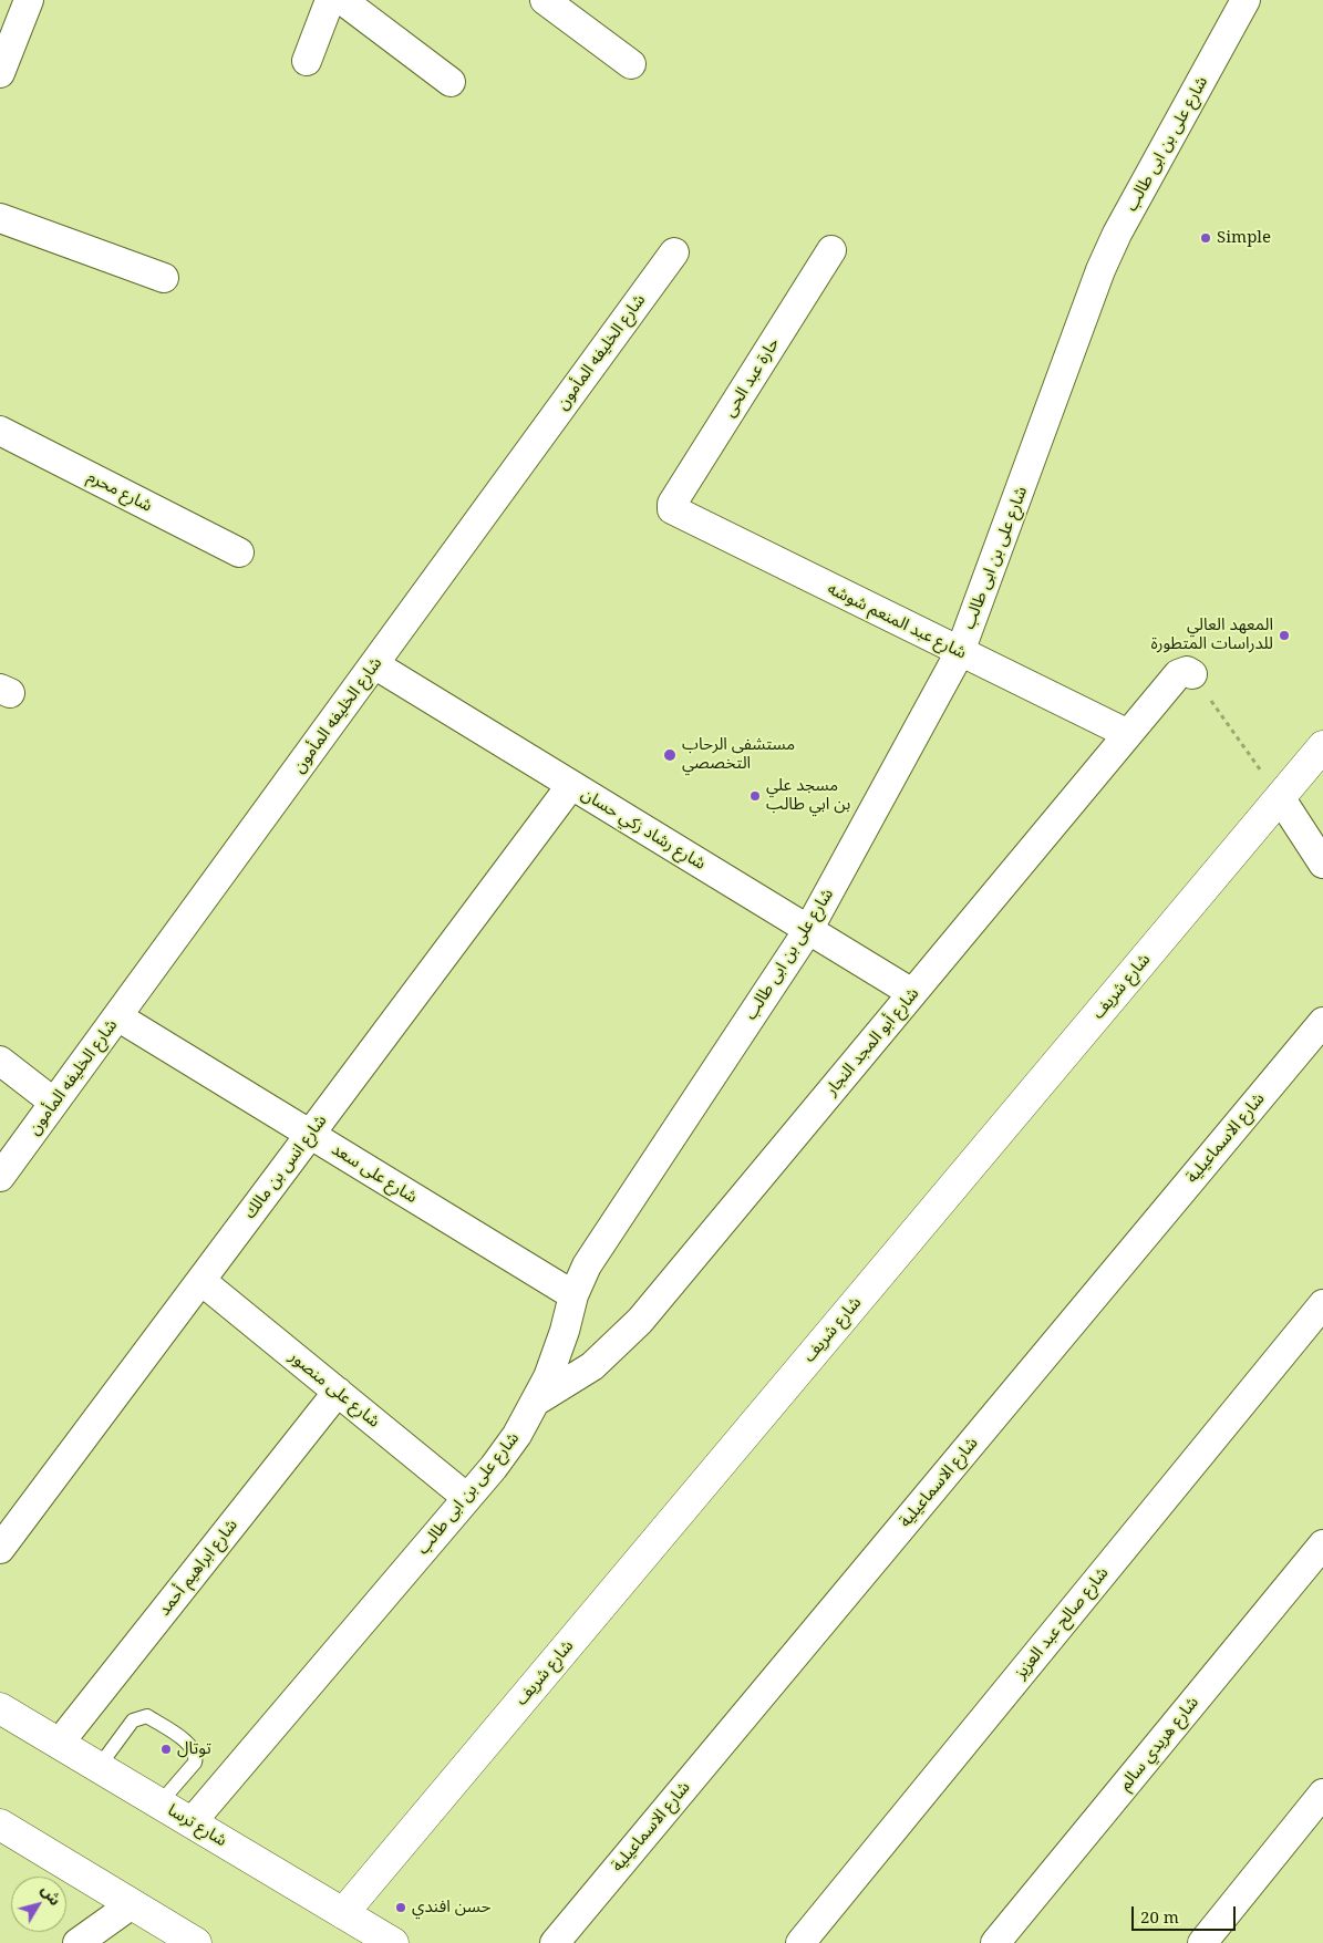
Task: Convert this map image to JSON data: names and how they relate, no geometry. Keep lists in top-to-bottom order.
{
  "streets": {
    "street": [
      "شارع على بن ابى طالب",
      "شارع الخليفه المأمون",
      "حارة عبد الحى",
      "شارع محرم",
      "شارع عبد المنعم شوشه",
      "شارع رشاد زكي حسان",
      "شارع شريف",
      "شارع أبو المجد النجار",
      "شارع الاسماعيلية",
      "شارع انس بن مالك",
      "شارع على سعد",
      "شارع على منصور",
      "شارع ابراهيم أحمد",
      "شارع صالح عبد العزيز",
      "شارع هريدي سالم",
      "شارع ترسا"
    ]
  },
  "crossings": [
    ["شارع على بن ابى طالب", "شارع عبد المنعم شوشه"],
    ["شارع على بن ابى طالب", "شارع رشاد زكي حسان"],
    ["شارع على بن ابى طالب", "شارع أبو المجد النجار"],
    ["شارع على بن ابى طالب", "شارع على سعد"],
    ["شارع على بن ابى طالب", "شارع على منصور"],
    ["شارع على بن ابى طالب", "شارع ترسا"],
    ["شارع الخليفه المأمون", "شارع رشاد زكي حسان"],
    ["شارع الخليفه المأمون", "شارع على سعد"],
    ["حارة عبد الحى", "شارع عبد المنعم شوشه"],
    ["شارع عبد المنعم شوشه", "شارع أبو المجد النجار"],
    ["شارع رشاد زكي حسان", "شارع أبو المجد النجار"],
    ["شارع رشاد زكي حسان", "شارع انس بن مالك"],
    ["شارع شريف", "شارع ترسا"],
    ["شارع انس بن مالك", "شارع على سعد"],
    ["شارع انس بن مالك", "شارع على منصور"],
    ["شارع على منصور", "شارع ابراهيم أحمد"],
    ["شارع ابراهيم أحمد", "شارع ترسا"]
  ],
  "places": [
    "Simple",
    "المعهد العالي للدراسات المتطورة",
    "مستشفى الرحاب التخصصي",
    "مسجد علي بن ابي طالب",
    "توتال",
    "حسن افندي"
  ],
  "scale_bar": "20 m",
  "north": "top right"
}
